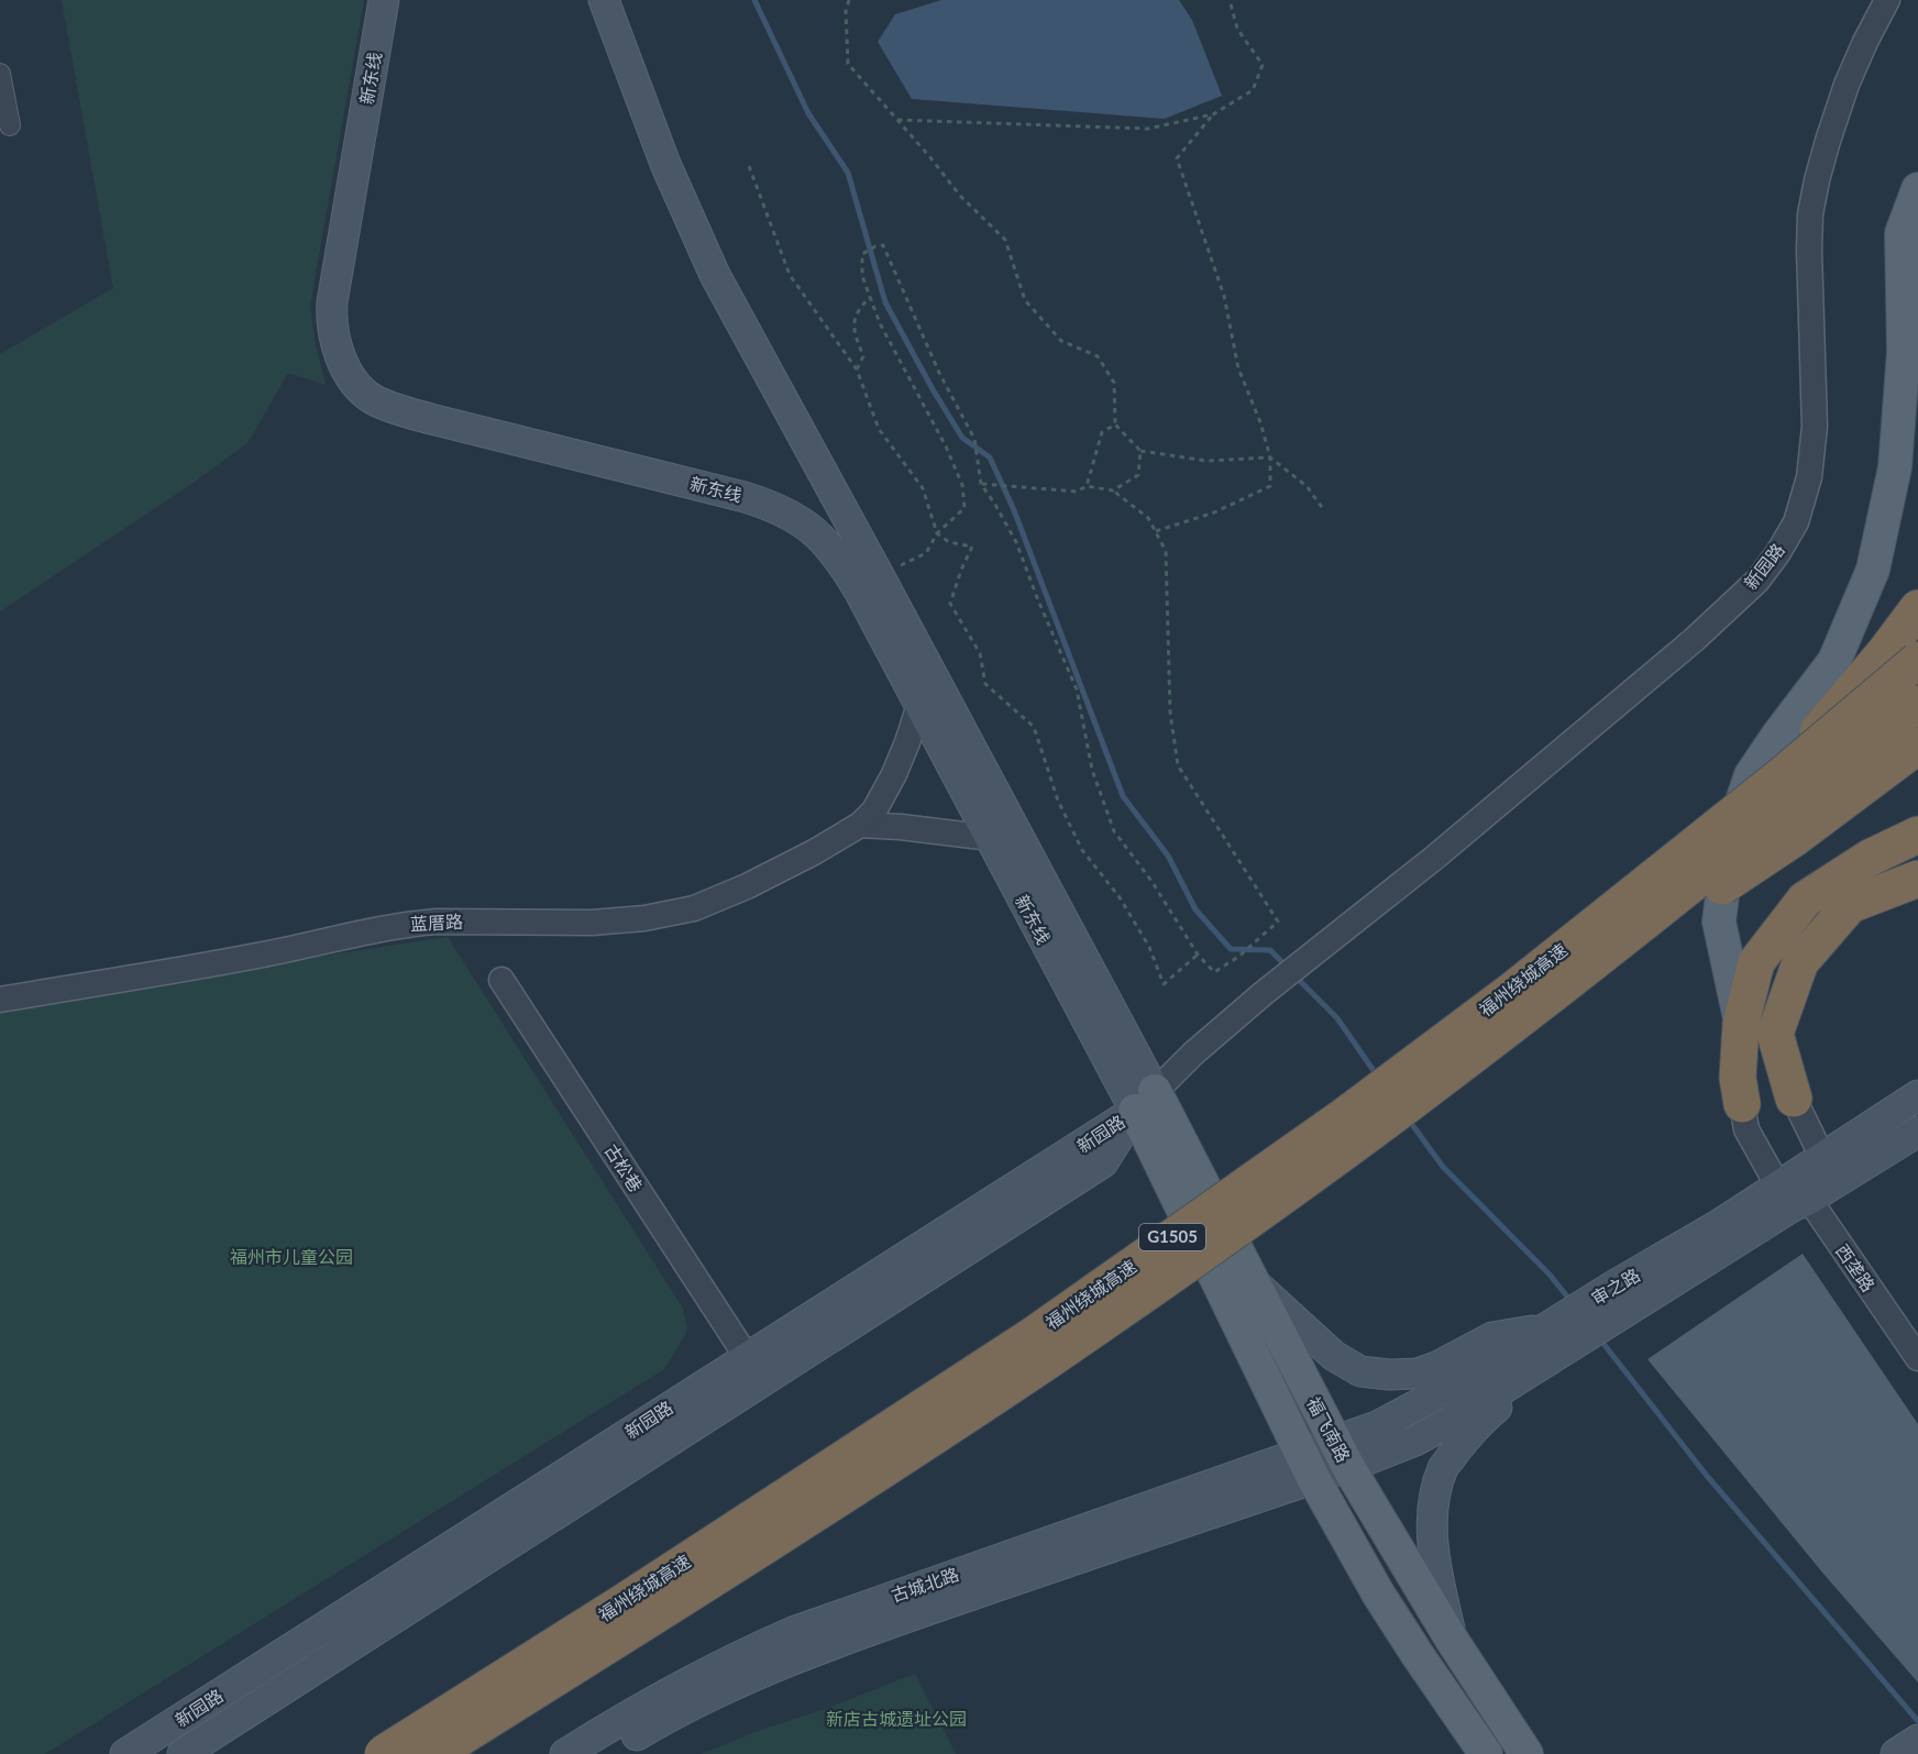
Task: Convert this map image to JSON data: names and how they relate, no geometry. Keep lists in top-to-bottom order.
{
  "streets": {
    "highway": ["福州绕城高速", "G1505"],
    "main road": [
      "新东线",
      "新园路",
      "审之路",
      "福飞南路",
      "古城北路"
    ],
    "street": ["蓝厝路", "古松巷", "西垄路"]
  },
  "crossings": [
    ["新东线", "新园路"],
    ["新东线", "福飞南路"],
    ["新园路", "古松巷"],
    ["新园路", "福飞南路"],
    ["西垄路", "审之路"],
    ["审之路", "福飞南路"],
    ["审之路", "古城北路"],
    ["福飞南路", "古城北路"]
  ],
  "parks": ["福州市儿童公园", "新店古城遗址公园"]
}
